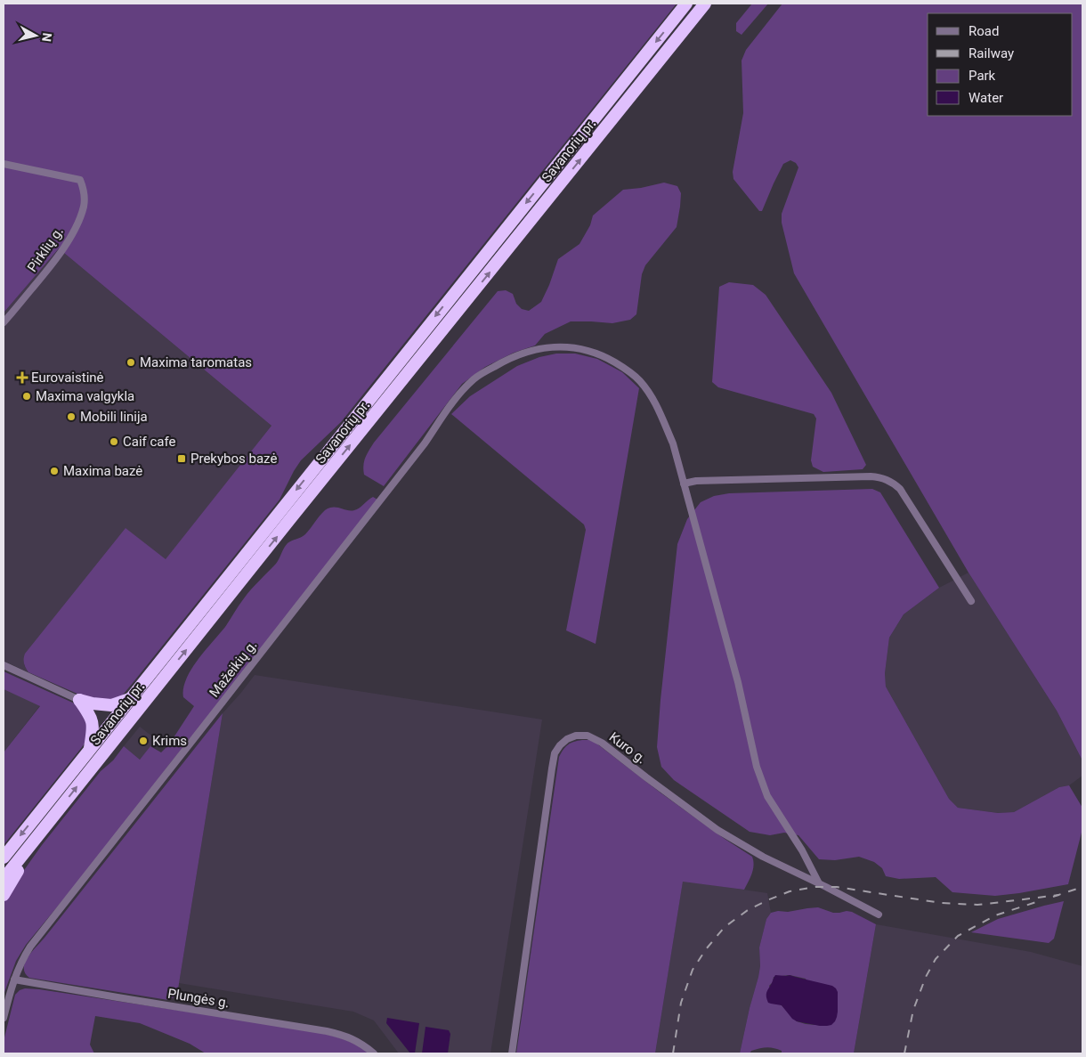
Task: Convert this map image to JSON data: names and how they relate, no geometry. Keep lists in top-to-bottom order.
{
  "streets": {
    "highway": ["Savanorių pr."],
    "street": [
      "Pirklių g.",
      "Mažeikių g.",
      "Kuro g.",
      "Plungės g."
    ]
  },
  "crossings": [
    ["Mažeikių g.", "Kuro g."],
    ["Mažeikių g.", "Plungės g."]
  ],
  "places": {
    "other": [
      "Maxima taromatas",
      "Maxima valgykla",
      "Mobili linija",
      "Caif cafe",
      "Maxima bazė",
      "Krims"
    ],
    "health": ["Eurovaistinė"],
    "transit": ["Prekybos bazė"]
  },
  "legend": [
    "Road",
    "Railway",
    "Park",
    "Water"
  ],
  "north": "right"
}
